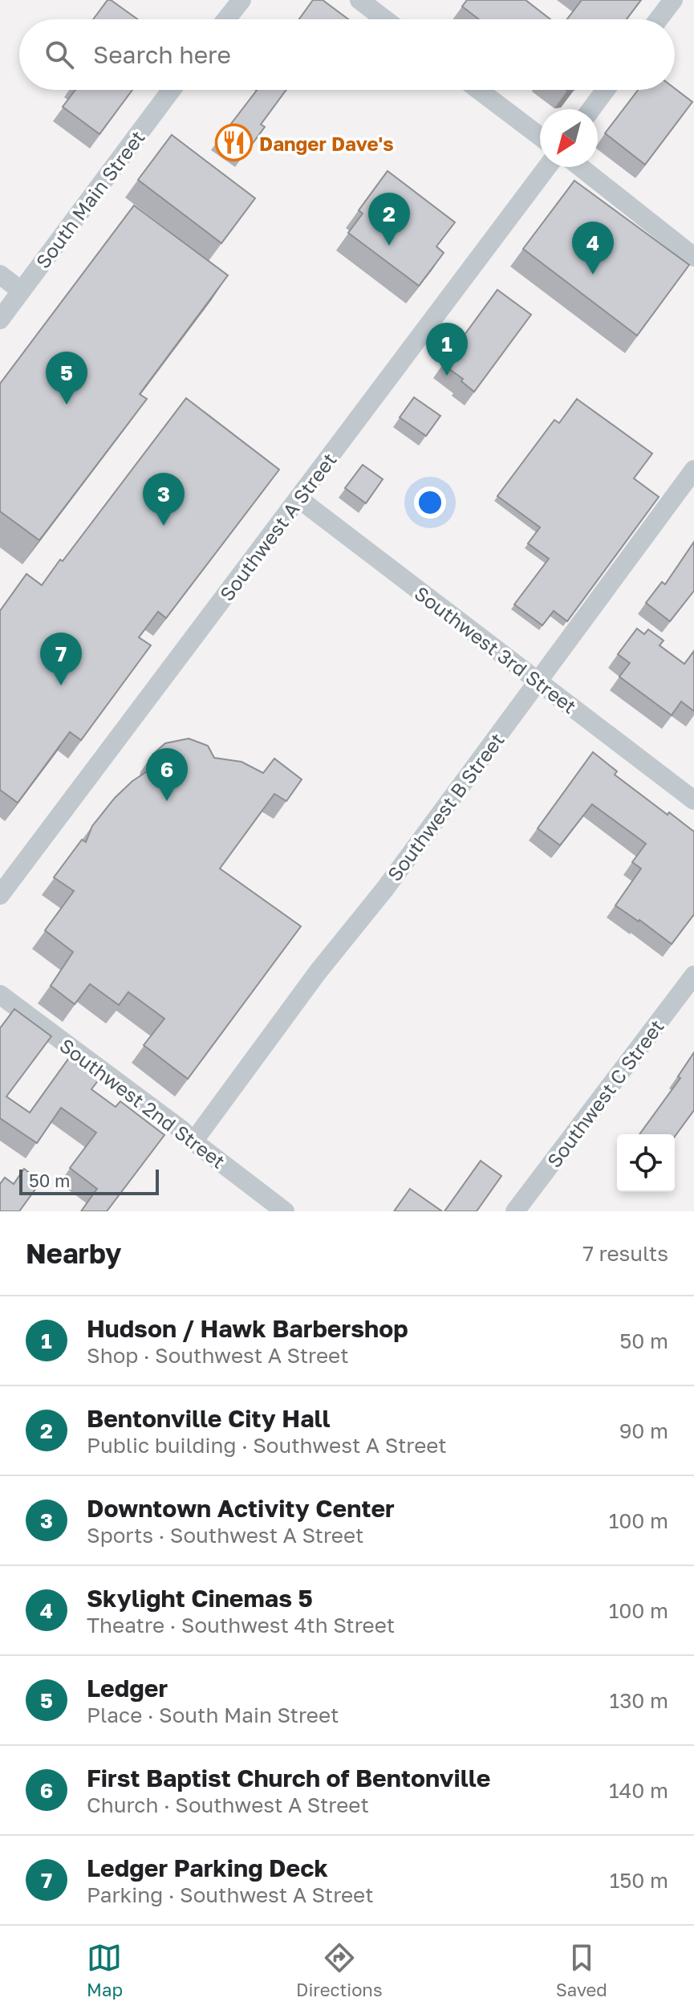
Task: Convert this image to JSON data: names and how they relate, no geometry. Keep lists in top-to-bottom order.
{
  "streets": {
    "street": [
      "South Main Street",
      "Southwest A Street",
      "Southwest 3rd Street",
      "Southwest B Street",
      "Southwest C Street",
      "Southwest 2nd Street"
    ]
  },
  "crossings": [
    ["Southwest A Street", "Southwest 3rd Street"],
    ["Southwest 3rd Street", "Southwest B Street"],
    ["Southwest B Street", "Southwest 2nd Street"]
  ],
  "places": {
    "restaurant": ["Danger Dave's"]
  },
  "scale_bar": "50 m",
  "north": "bottom left",
  "page": {
    "search": "Search here",
    "pins": [
      "2",
      "4",
      "1",
      "5",
      "3",
      "7",
      "6"
    ],
    "scale": "50 m",
    "heading": ["Nearby", "7 results"],
    "list": [
      {
        "mark": "1",
        "name": "Hudson / Hawk Barbershop",
        "note": "Shop · Southwest A Street",
        "value": "50 m"
      },
      {
        "mark": "2",
        "name": "Bentonville City Hall",
        "note": "Public building · Southwest A Street",
        "value": "90 m"
      },
      {
        "mark": "3",
        "name": "Downtown Activity Center",
        "note": "Sports · Southwest A Street",
        "value": "100 m"
      },
      {
        "mark": "4",
        "name": "Skylight Cinemas 5",
        "note": "Theatre · Southwest 4th Street",
        "value": "100 m"
      },
      {
        "mark": "5",
        "name": "Ledger",
        "note": "Place · South Main Street",
        "value": "130 m"
      },
      {
        "mark": "6",
        "name": "First Baptist Church of Bentonville",
        "note": "Church · Southwest A Street",
        "value": "140 m"
      },
      {
        "mark": "7",
        "name": "Ledger Parking Deck",
        "note": "Parking · Southwest A Street",
        "value": "150 m"
      }
    ],
    "nav": ["Map", "Directions", "Saved"]
  }
}
